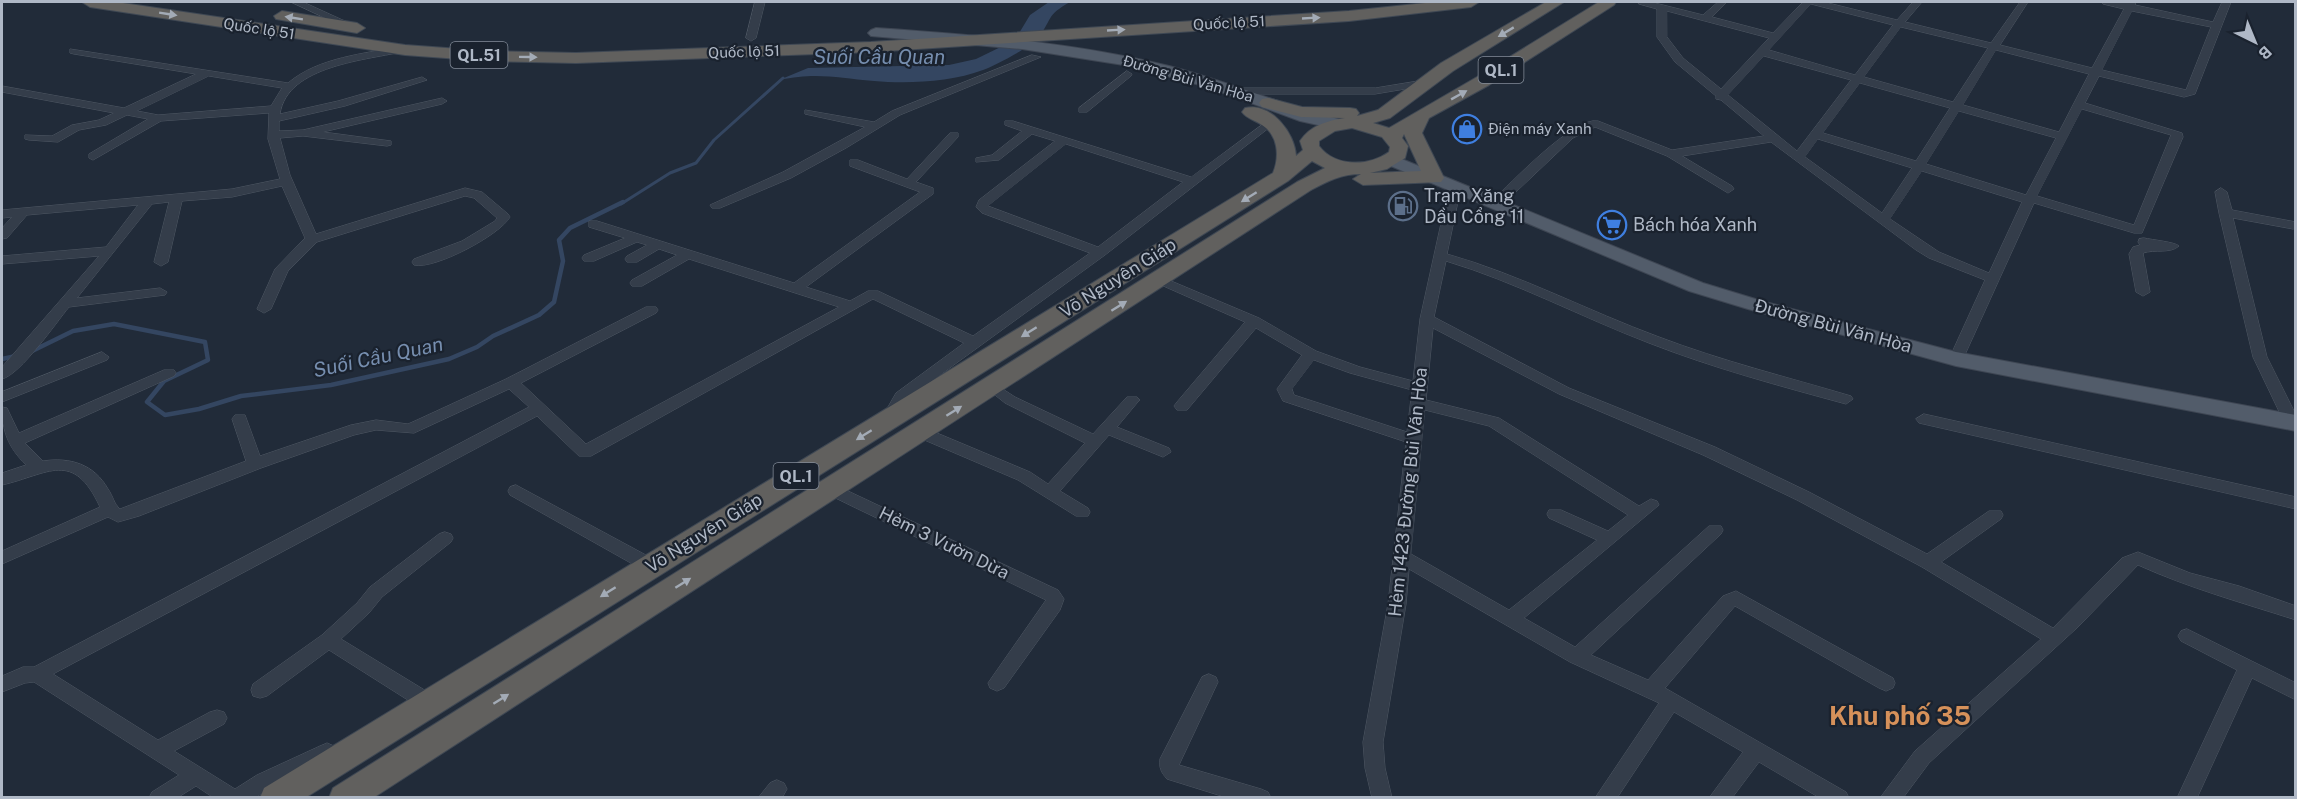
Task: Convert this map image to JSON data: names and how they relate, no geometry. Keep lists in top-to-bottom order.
{
  "streets": {
    "highway": [
      "Quốc lộ 51",
      "QL.51",
      "QL.1",
      "Võ Nguyên Giáp"
    ],
    "main road": ["Đường Bùi Văn Hòa"],
    "street": ["Hẻm 1423 Đường Bùi Văn Hòa", "Hẻm 3 Vườn Dừa"]
  },
  "crossings": [
    ["QL.1", "Đường Bùi Văn Hòa"],
    ["QL.1", "Võ Nguyên Giáp"],
    ["Đường Bùi Văn Hòa", "Võ Nguyên Giáp"],
    ["Đường Bùi Văn Hòa", "Hẻm 1423 Đường Bùi Văn Hòa"],
    ["Võ Nguyên Giáp", "Hẻm 3 Vườn Dừa"]
  ],
  "districts": ["Khu phố 35"],
  "water": ["Suối Cầu Quan"],
  "places": {
    "shop": ["Điện máy Xanh"],
    "fuel station": ["Trạm Xăng Dầu Cổng 11"],
    "supermarket": ["Bách hóa Xanh"]
  },
  "north": "bottom right"
}
